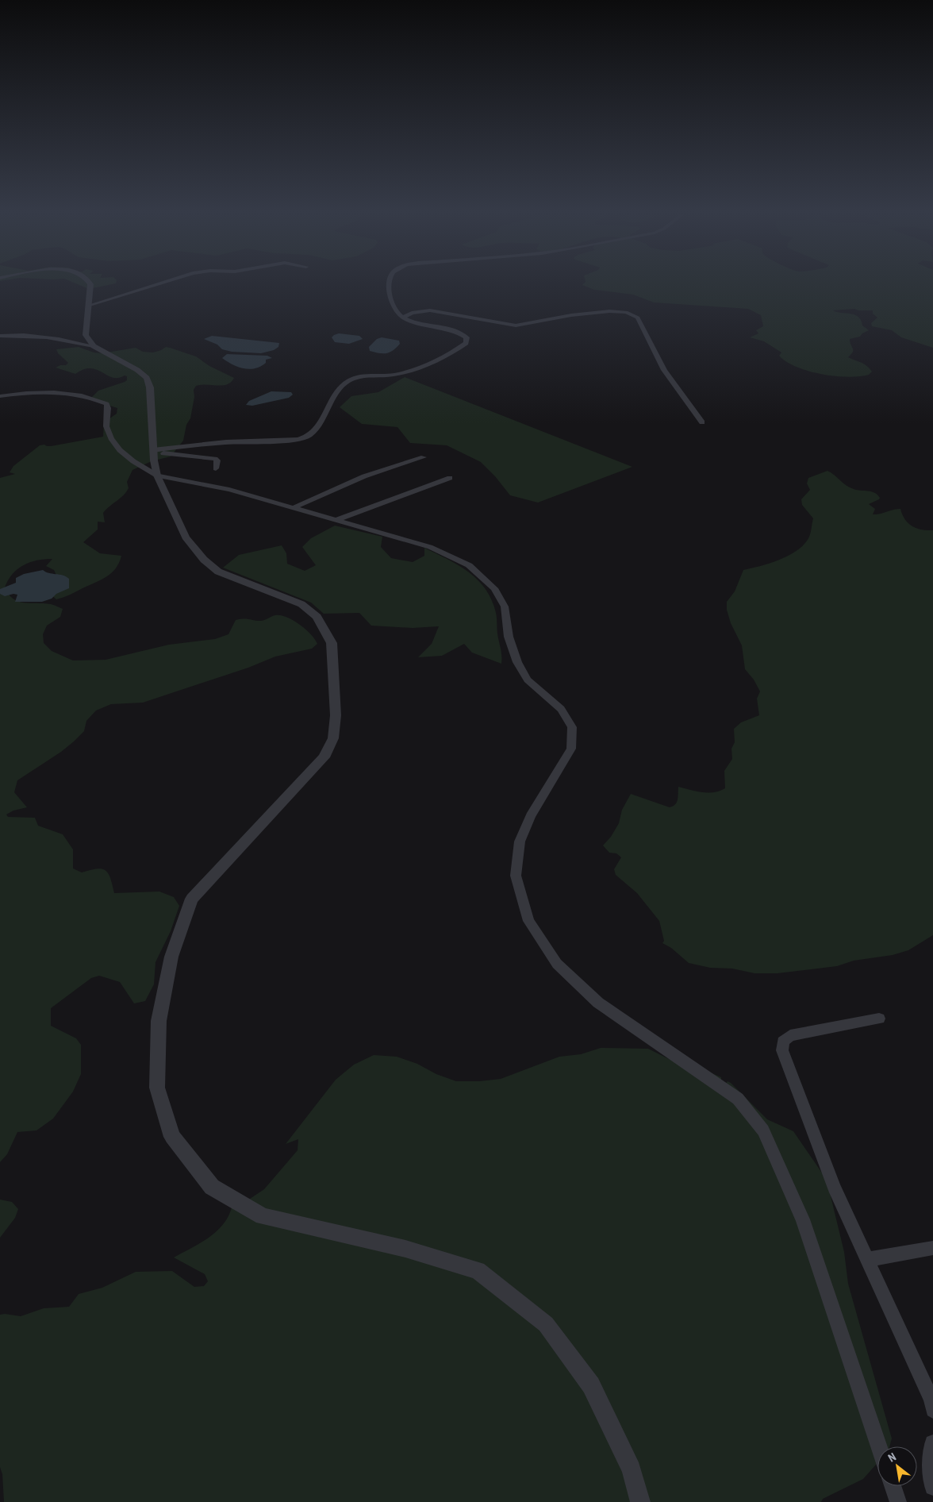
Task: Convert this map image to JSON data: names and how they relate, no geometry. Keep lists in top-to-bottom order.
{
  "north": "top left"
}
